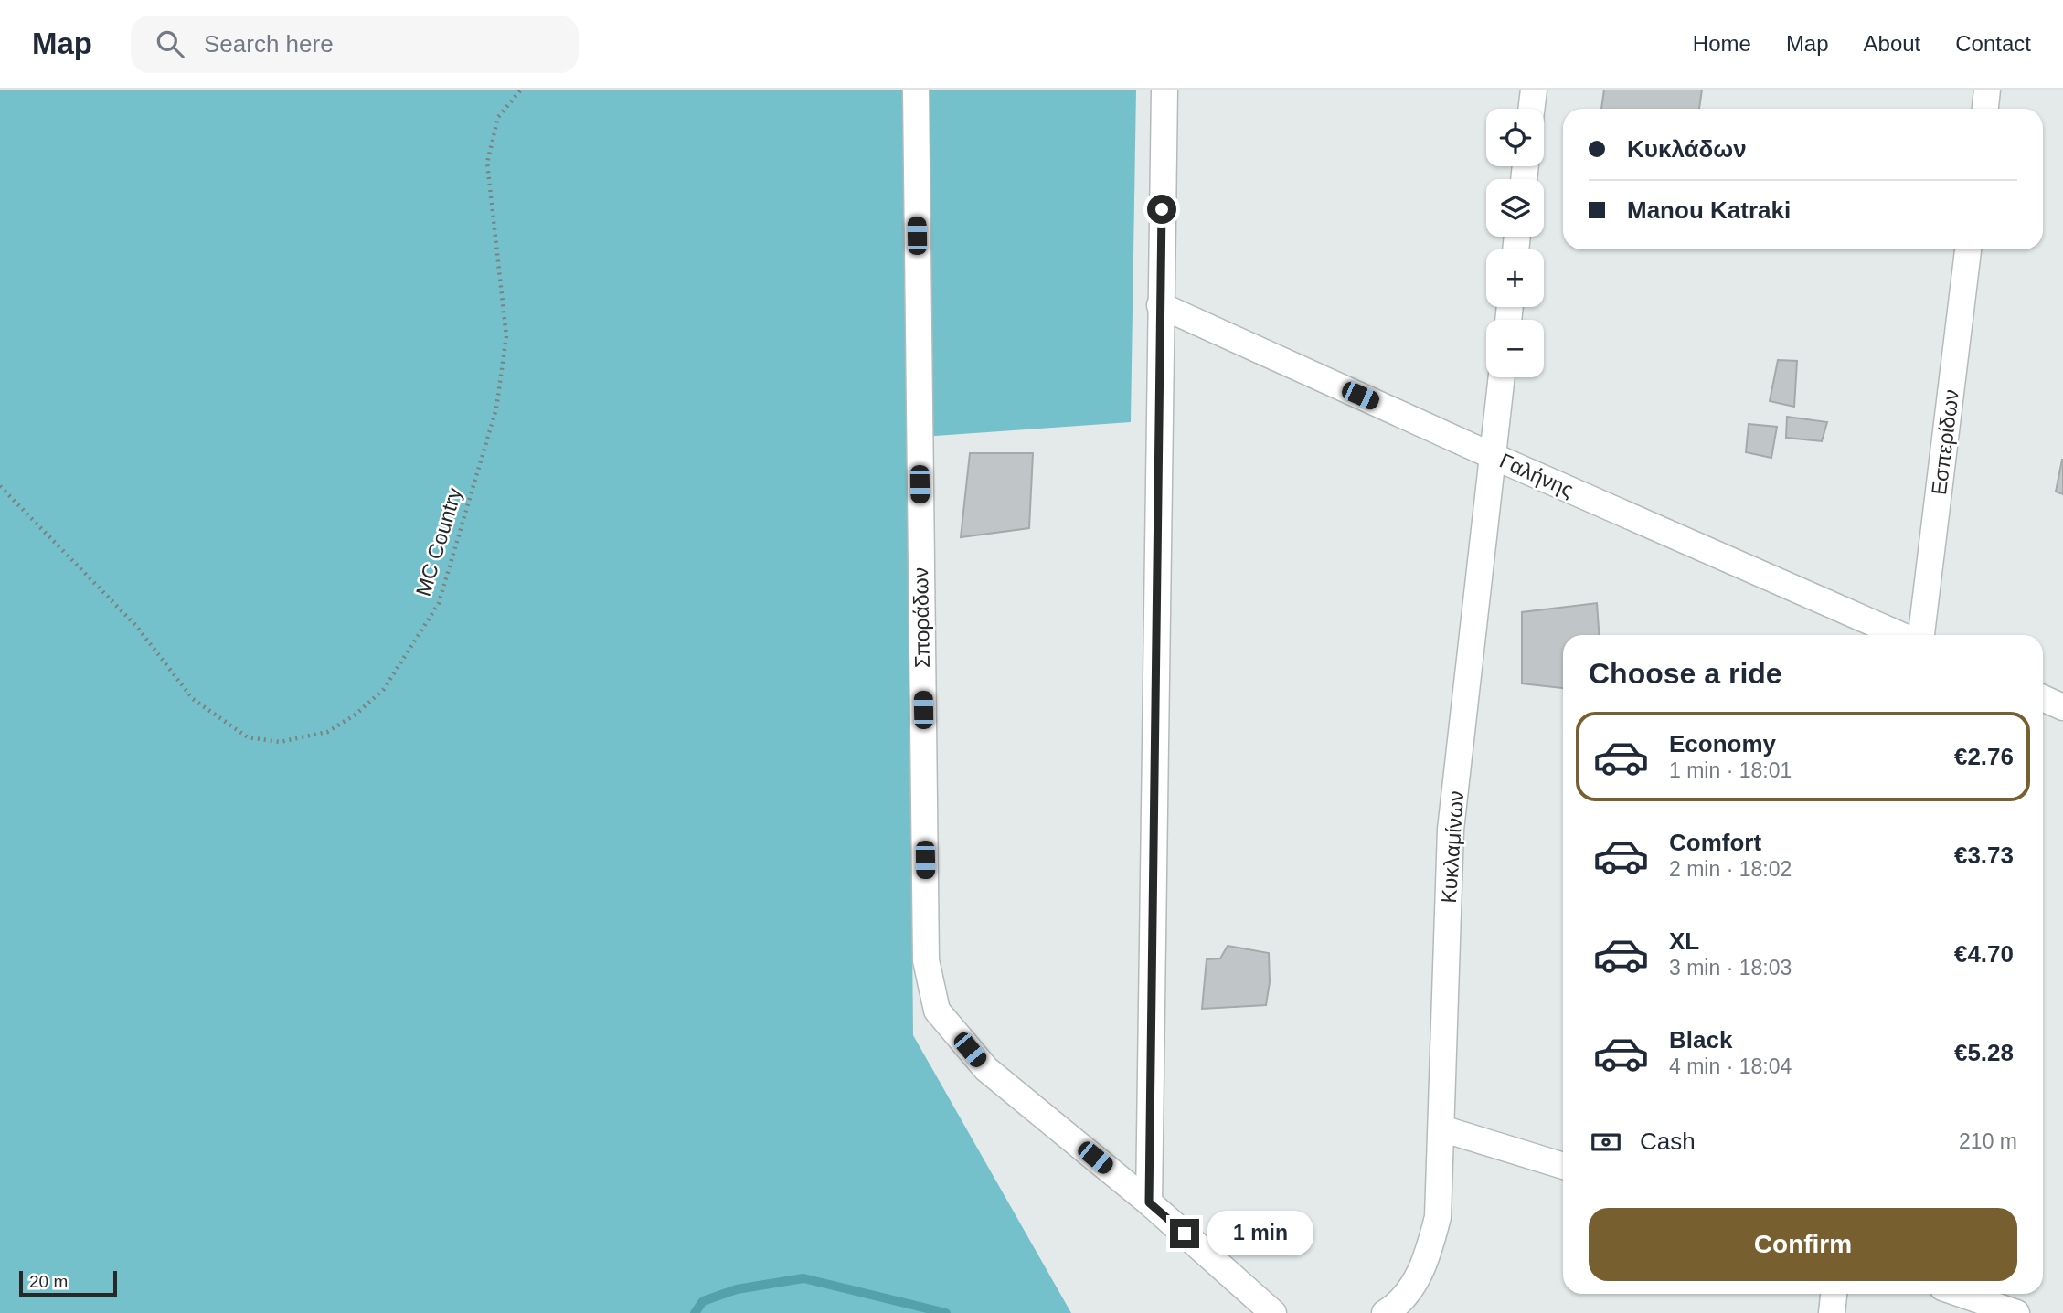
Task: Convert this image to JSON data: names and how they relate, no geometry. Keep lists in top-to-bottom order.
{
  "streets": {
    "street": [
      "Εσπερίδων",
      "Γαλήνης",
      "Σποράδων",
      "Κυκλαμίνων"
    ],
    "path": ["MC Country"]
  },
  "crossings": [
    ["Γαλήνης", "Κυκλαμίνων"]
  ],
  "scale_bar": "20 m",
  "page": {
    "header": "Map",
    "search": "Search here",
    "nav": [
      "Home",
      "Map",
      "About",
      "Contact"
    ],
    "map_buttons": ["+", "−"],
    "banner": ["Κυκλάδων", "Manou Katraki"],
    "heading": "Choose a ride",
    "list": [
      {
        "name": "Economy",
        "note": "1 min · 18:01",
        "value": "€2.76"
      },
      {
        "name": "Comfort",
        "note": "2 min · 18:02",
        "value": "€3.73"
      },
      {
        "name": "XL",
        "note": "3 min · 18:03",
        "value": "€4.70"
      },
      {
        "name": "Black",
        "note": "4 min · 18:04",
        "value": "€5.28"
      }
    ],
    "pay": ["Cash", "210 m"],
    "buttons": "Confirm",
    "bubble": "1 min",
    "scale": "20 m"
  }
}
